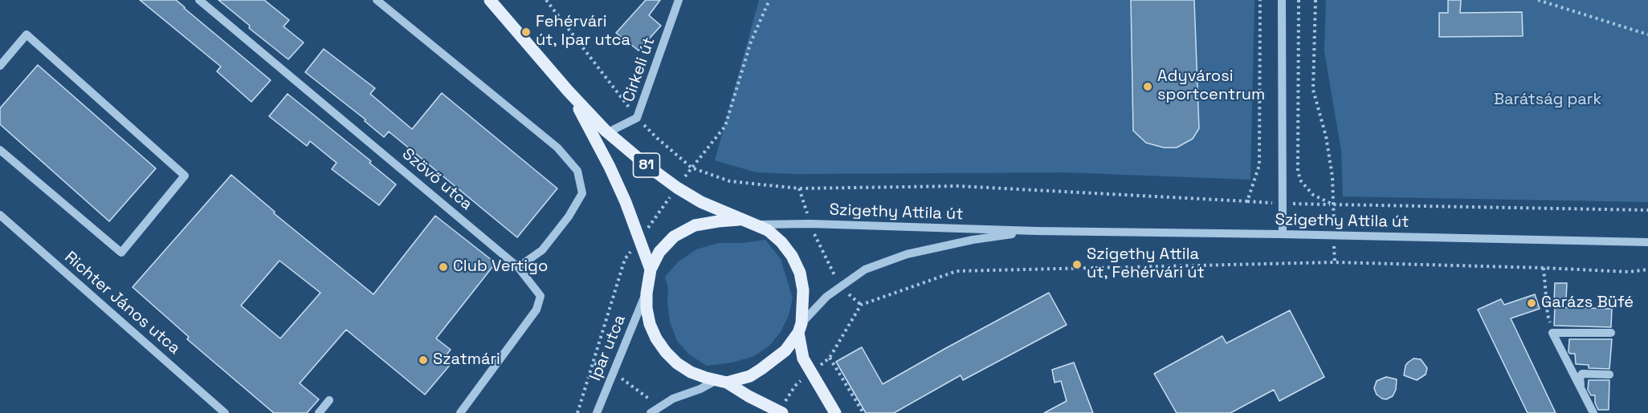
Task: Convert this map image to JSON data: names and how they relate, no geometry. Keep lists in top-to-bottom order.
{
  "streets": {
    "main road": ["81"],
    "street": [
      "Cirkeli út",
      "Szövő utca",
      "Szigethy Attila út",
      "Richter János utca",
      "Ipar utca"
    ]
  },
  "crossings": [
    ["Cirkeli út", "81"],
    ["81", "Szigethy Attila út"],
    ["81", "Ipar utca"],
    ["Szigethy Attila út", "Ipar utca"]
  ],
  "parks": ["Barátság park"],
  "places": [
    "Fehérvári út, Ipar utca",
    "Adyvárosi sportcentrum",
    "Szigethy Attila út, Fehérvári út",
    "Club Vertigo",
    "Garázs Büfé",
    "Szatmári"
  ]
}
